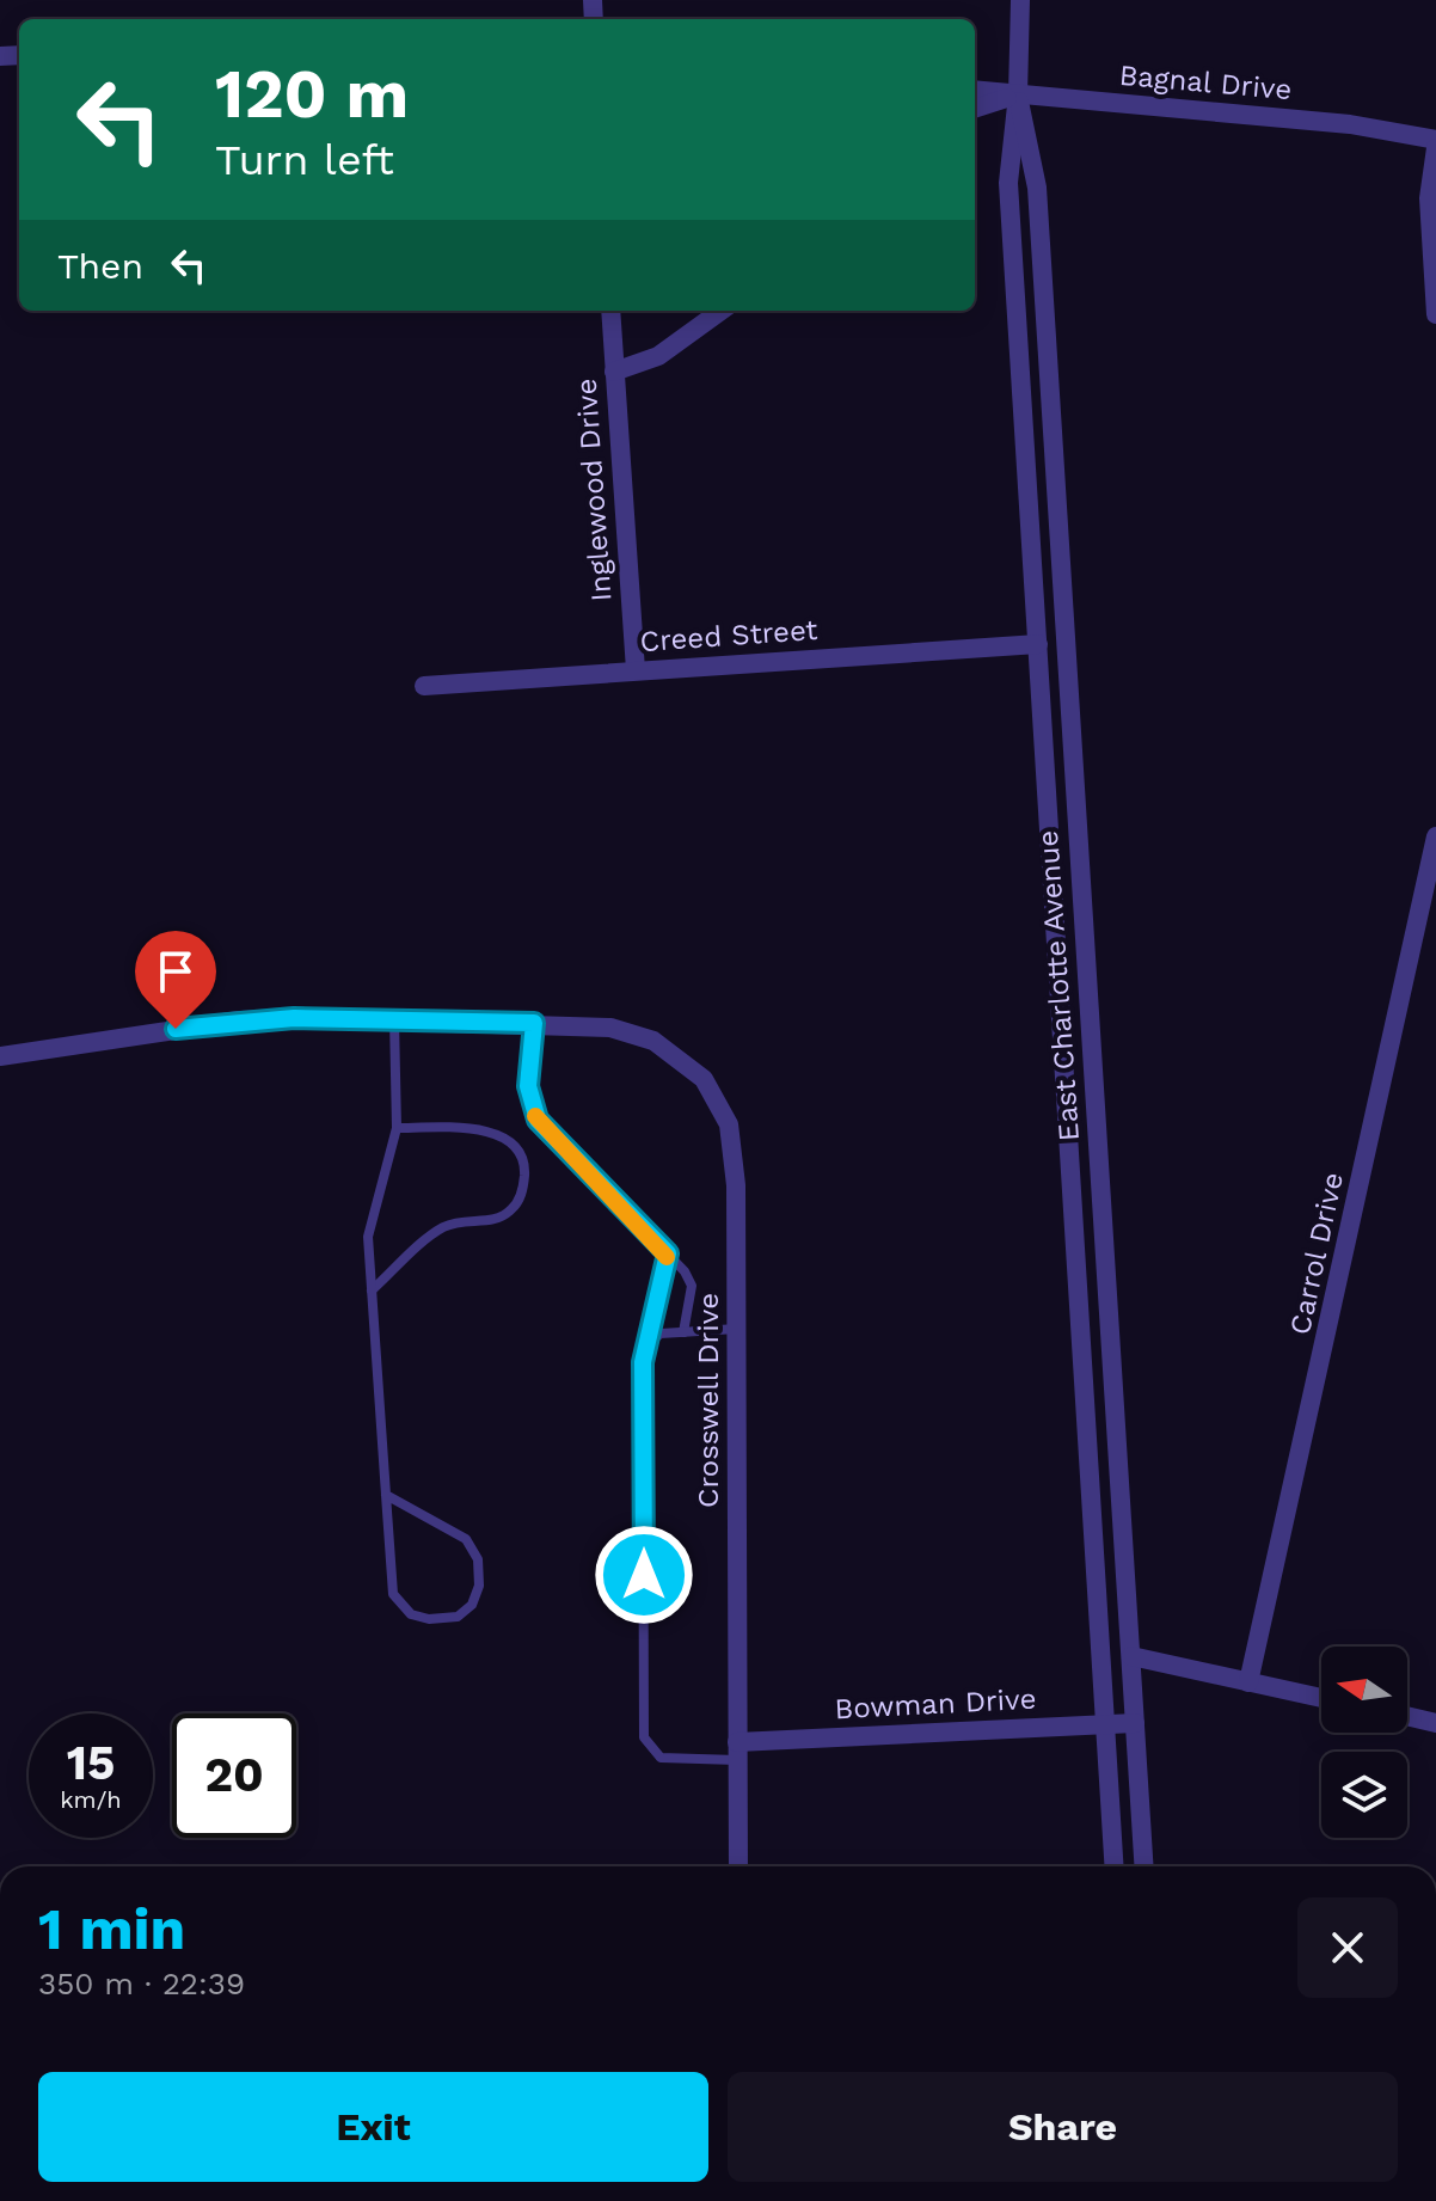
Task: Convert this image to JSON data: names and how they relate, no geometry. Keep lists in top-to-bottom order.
{
  "streets": {
    "street": [
      "Bagnal Drive",
      "Inglewood Drive",
      "Creed Street",
      "East Charlotte Avenue",
      "Carrol Drive",
      "Crosswell Drive",
      "Bowman Drive"
    ]
  },
  "crossings": [
    ["Bagnal Drive", "East Charlotte Avenue"],
    ["Inglewood Drive", "Creed Street"],
    ["Creed Street", "East Charlotte Avenue"],
    ["East Charlotte Avenue", "Bowman Drive"],
    ["Crosswell Drive", "Bowman Drive"]
  ],
  "north": "left",
  "page": {
    "turn": ["120 m", "Turn left"],
    "then": "Then",
    "speed": "15 km/h",
    "limit": "20",
    "heading": ["1 min", "350 m · 22:39"],
    "buttons": ["Exit", "Share"]
  }
}
